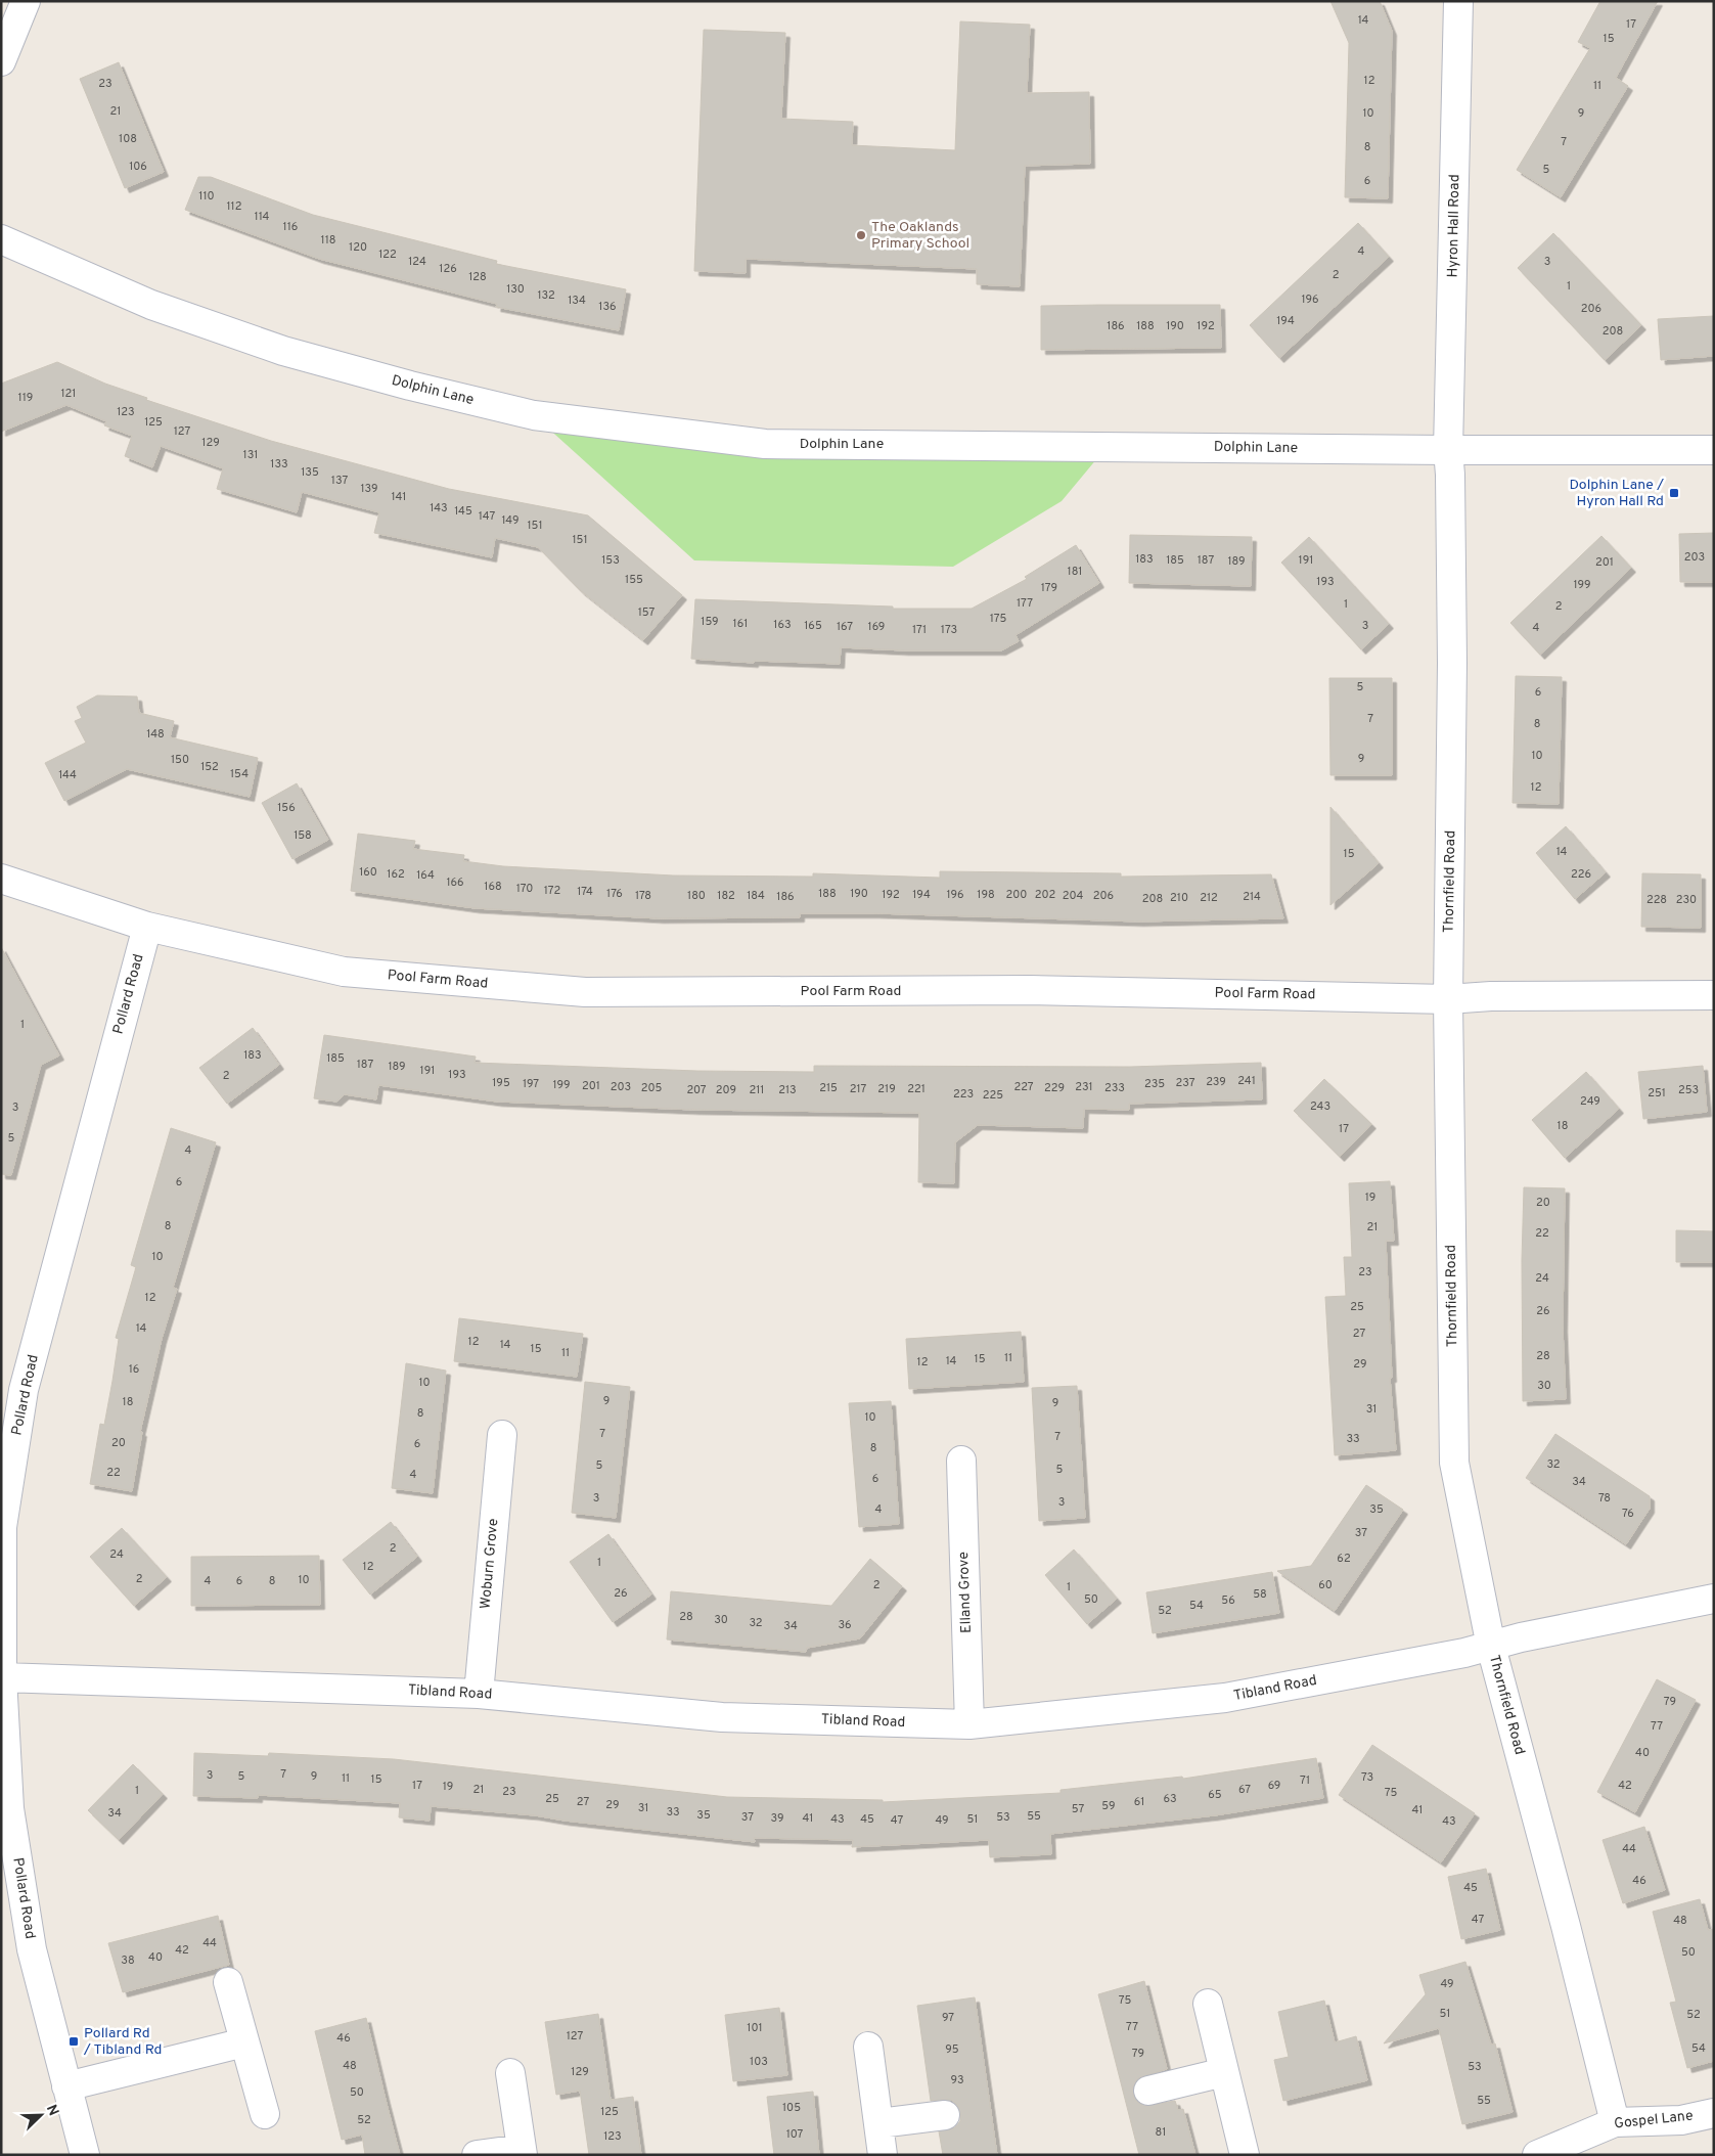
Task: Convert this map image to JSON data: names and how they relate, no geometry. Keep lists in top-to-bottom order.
{
  "streets": {
    "street": [
      "Hyron Hall Road",
      "Dolphin Lane",
      "Thornfield Road",
      "Pool Farm Road",
      "Pollard Road",
      "Woburn Grove",
      "Elland Grove",
      "Tibland Road",
      "Gospel Lane"
    ]
  },
  "crossings": [
    ["Hyron Hall Road", "Dolphin Lane"],
    ["Hyron Hall Road", "Thornfield Road"],
    ["Dolphin Lane", "Thornfield Road"],
    ["Thornfield Road", "Pool Farm Road"],
    ["Thornfield Road", "Tibland Road"],
    ["Thornfield Road", "Gospel Lane"],
    ["Pool Farm Road", "Pollard Road"],
    ["Pollard Road", "Tibland Road"],
    ["Woburn Grove", "Tibland Road"],
    ["Elland Grove", "Tibland Road"]
  ],
  "places": {
    "other": ["The Oaklands Primary School"],
    "transit": ["Dolphin Lane / Hyron Hall Rd", "Pollard Rd / Tibland Rd"]
  },
  "house_numbers": [
    "14",
    "17",
    "15",
    "12",
    "23",
    "11",
    "21",
    "10",
    "9",
    "108",
    "7",
    "8",
    "106",
    "5",
    "6",
    "110",
    "112",
    "114",
    "116",
    "118",
    "120",
    "4",
    "122",
    "124",
    "3",
    "126",
    "2",
    "128",
    "1",
    "130",
    "132",
    "196",
    "134",
    "136",
    "206",
    "194",
    "186",
    "188",
    "190",
    "192",
    "208",
    "121",
    "119",
    "123",
    "125",
    "127",
    "129",
    "131",
    "133",
    "135",
    "137",
    "139",
    "141",
    "143",
    "145",
    "147",
    "149",
    "151",
    "151",
    "203",
    "183",
    "153",
    "185",
    "187",
    "191",
    "189",
    "201",
    "181",
    "155",
    "193",
    "199",
    "179",
    "177",
    "1",
    "2",
    "157",
    "175",
    "159",
    "161",
    "163",
    "165",
    "3",
    "167",
    "169",
    "4",
    "171",
    "173",
    "5",
    "6",
    "7",
    "8",
    "148",
    "10",
    "9",
    "150",
    "152",
    "154",
    "144",
    "12",
    "156",
    "158",
    "14",
    "15",
    "160",
    "162",
    "226",
    "164",
    "166",
    "168",
    "170",
    "172",
    "174",
    "176",
    "188",
    "190",
    "192",
    "194",
    "196",
    "198",
    "200",
    "202",
    "178",
    "180",
    "182",
    "184",
    "204",
    "206",
    "186",
    "214",
    "210",
    "212",
    "208",
    "228",
    "230",
    "1",
    "183",
    "185",
    "187",
    "189",
    "191",
    "193",
    "2",
    "241",
    "239",
    "195",
    "237",
    "197",
    "235",
    "199",
    "201",
    "203",
    "227",
    "231",
    "205",
    "215",
    "229",
    "233",
    "217",
    "219",
    "221",
    "207",
    "209",
    "211",
    "213",
    "253",
    "251",
    "223",
    "225",
    "249",
    "243",
    "3",
    "18",
    "17",
    "5",
    "4",
    "6",
    "19",
    "20",
    "8",
    "21",
    "22",
    "10",
    "23",
    "24",
    "12",
    "25",
    "26",
    "14",
    "27",
    "12",
    "14",
    "15",
    "11",
    "28",
    "11",
    "15",
    "14",
    "12",
    "29",
    "16",
    "10",
    "30",
    "9",
    "18",
    "9",
    "31",
    "8",
    "10",
    "7",
    "7",
    "33",
    "20",
    "6",
    "8",
    "32",
    "5",
    "5",
    "22",
    "4",
    "6",
    "34",
    "3",
    "78",
    "3",
    "4",
    "35",
    "76",
    "37",
    "2",
    "24",
    "62",
    "1",
    "12",
    "2",
    "10",
    "4",
    "6",
    "8",
    "2",
    "60",
    "1",
    "26",
    "58",
    "50",
    "56",
    "54",
    "52",
    "28",
    "30",
    "32",
    "36",
    "34",
    "79",
    "77",
    "40",
    "7",
    "3",
    "5",
    "9",
    "73",
    "11",
    "15",
    "71",
    "17",
    "69",
    "42",
    "19",
    "21",
    "67",
    "1",
    "23",
    "75",
    "65",
    "25",
    "63",
    "27",
    "61",
    "29",
    "59",
    "31",
    "57",
    "41",
    "33",
    "34",
    "35",
    "55",
    "37",
    "53",
    "39",
    "41",
    "43",
    "45",
    "51",
    "47",
    "49",
    "43",
    "44",
    "46",
    "45",
    "47",
    "48",
    "44",
    "42",
    "50",
    "40",
    "38",
    "49",
    "75",
    "51",
    "52",
    "97",
    "77",
    "101",
    "127",
    "46",
    "54",
    "95",
    "79",
    "103",
    "48",
    "53",
    "129",
    "93",
    "50",
    "55",
    "105",
    "125",
    "52",
    "81",
    "107",
    "123"
  ],
  "north": "top right"
}
